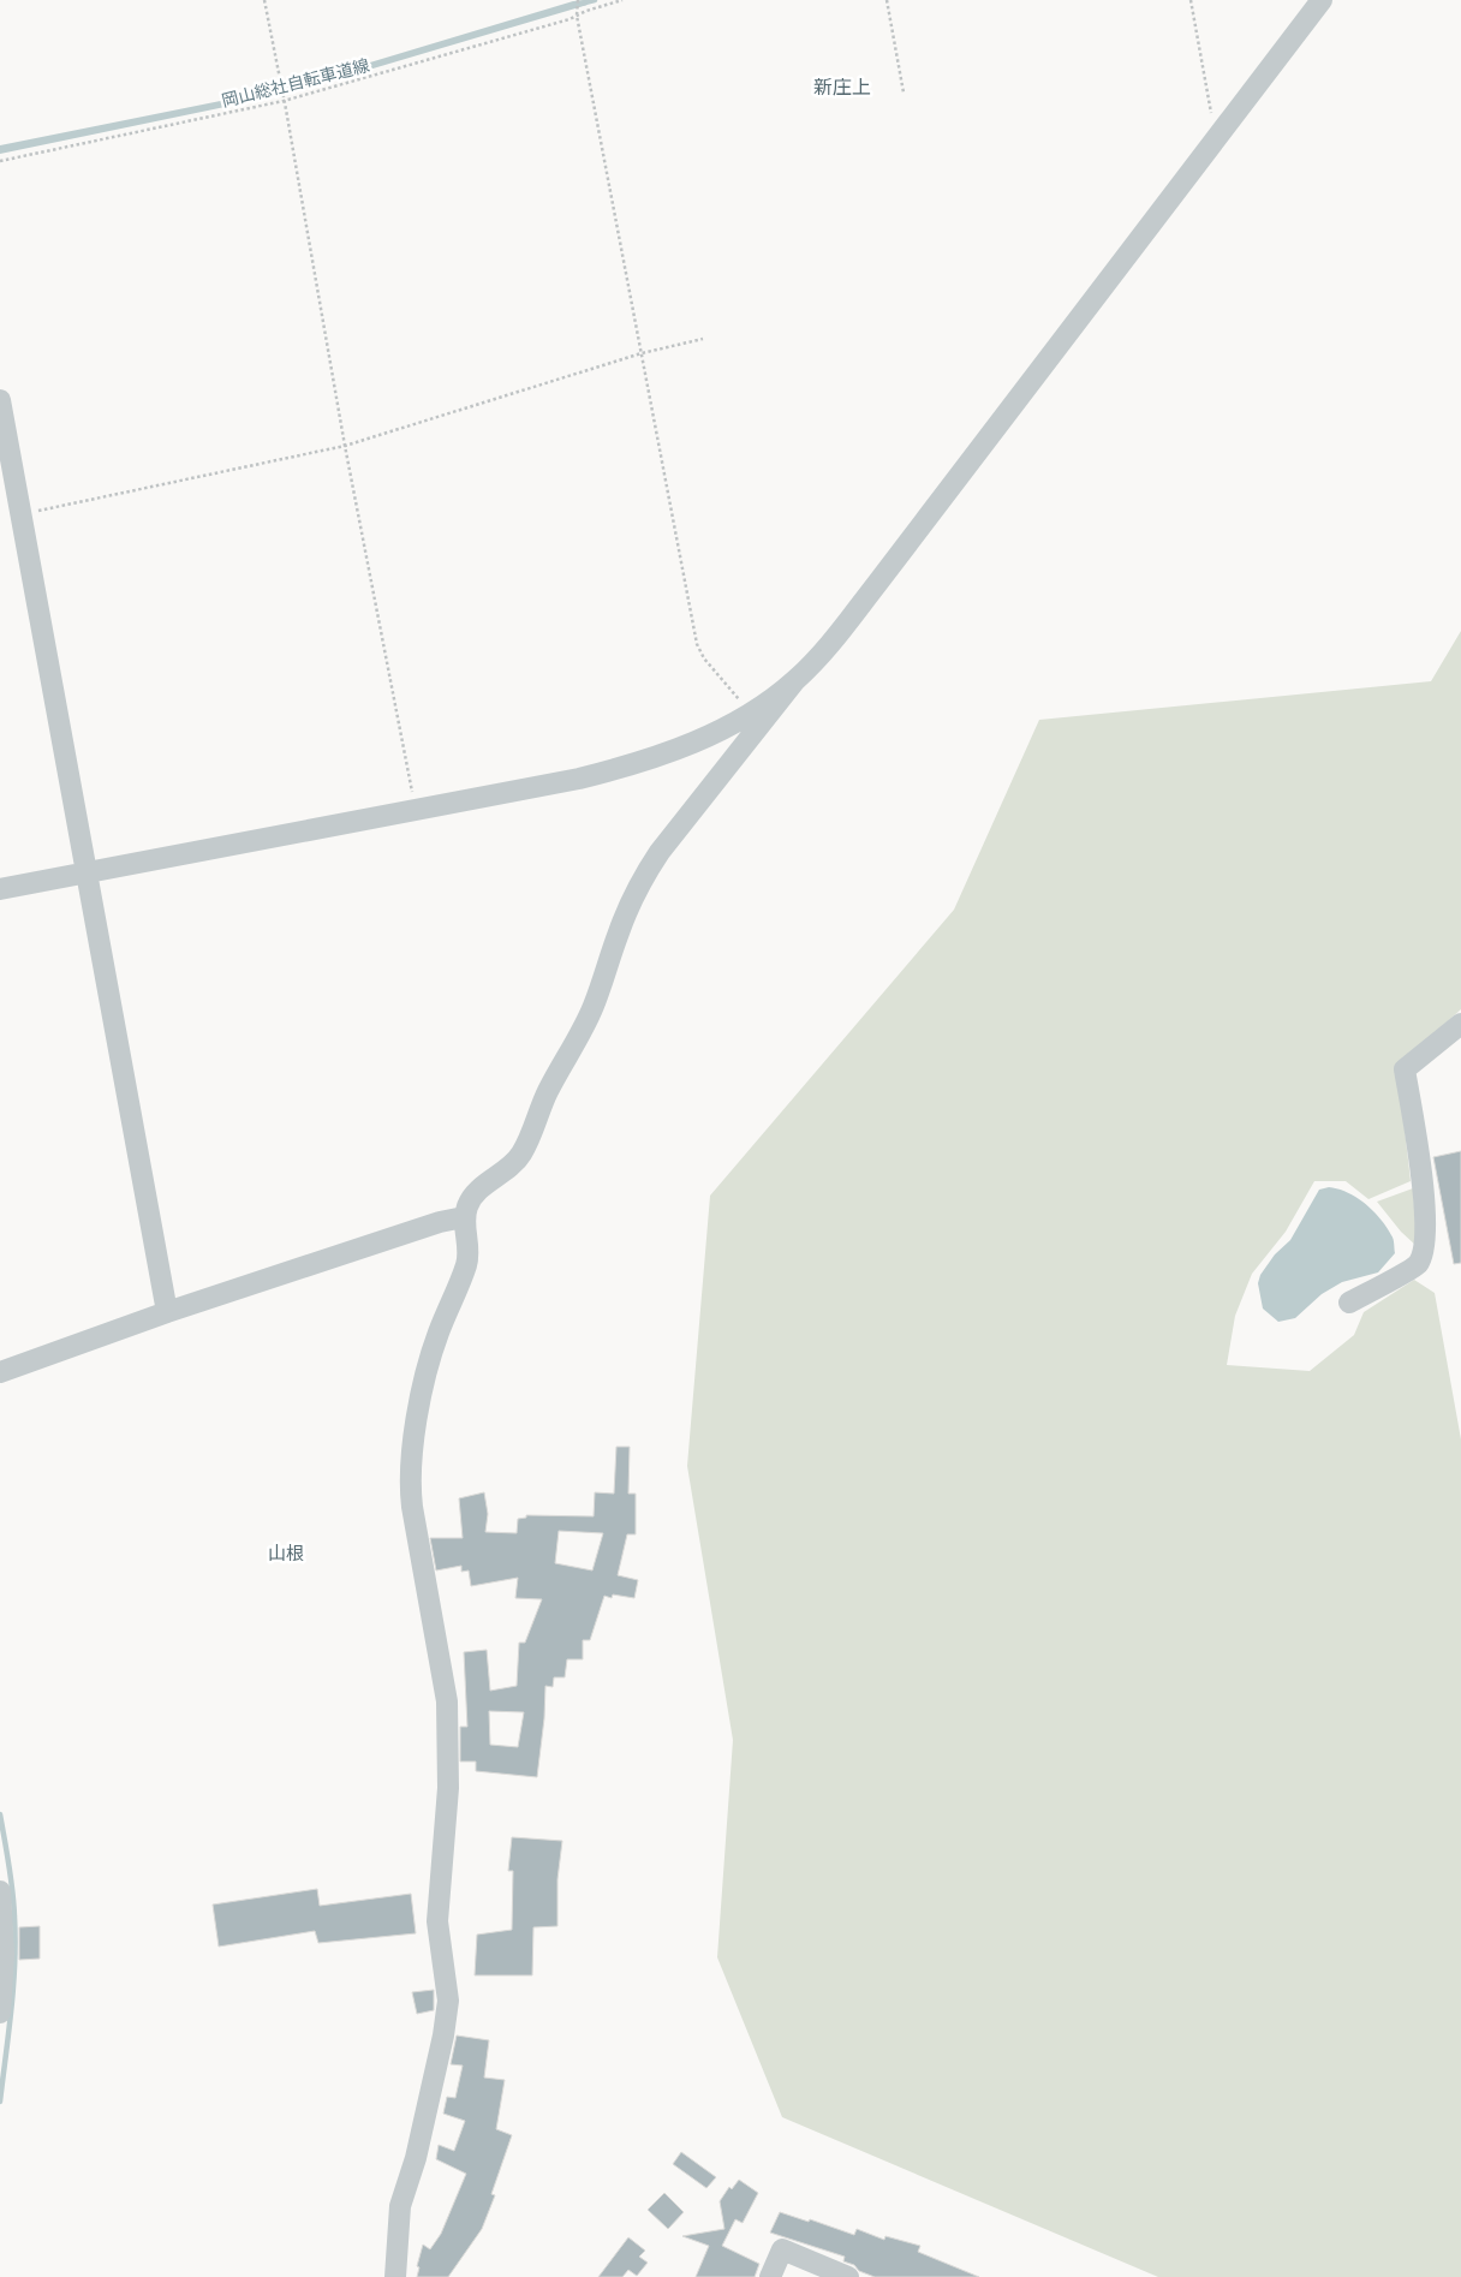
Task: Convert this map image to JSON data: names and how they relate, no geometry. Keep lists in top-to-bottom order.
{
  "streets": {
    "path": ["岡山総社自転車道線"]
  },
  "districts": ["新庄上", "山根"]
}
